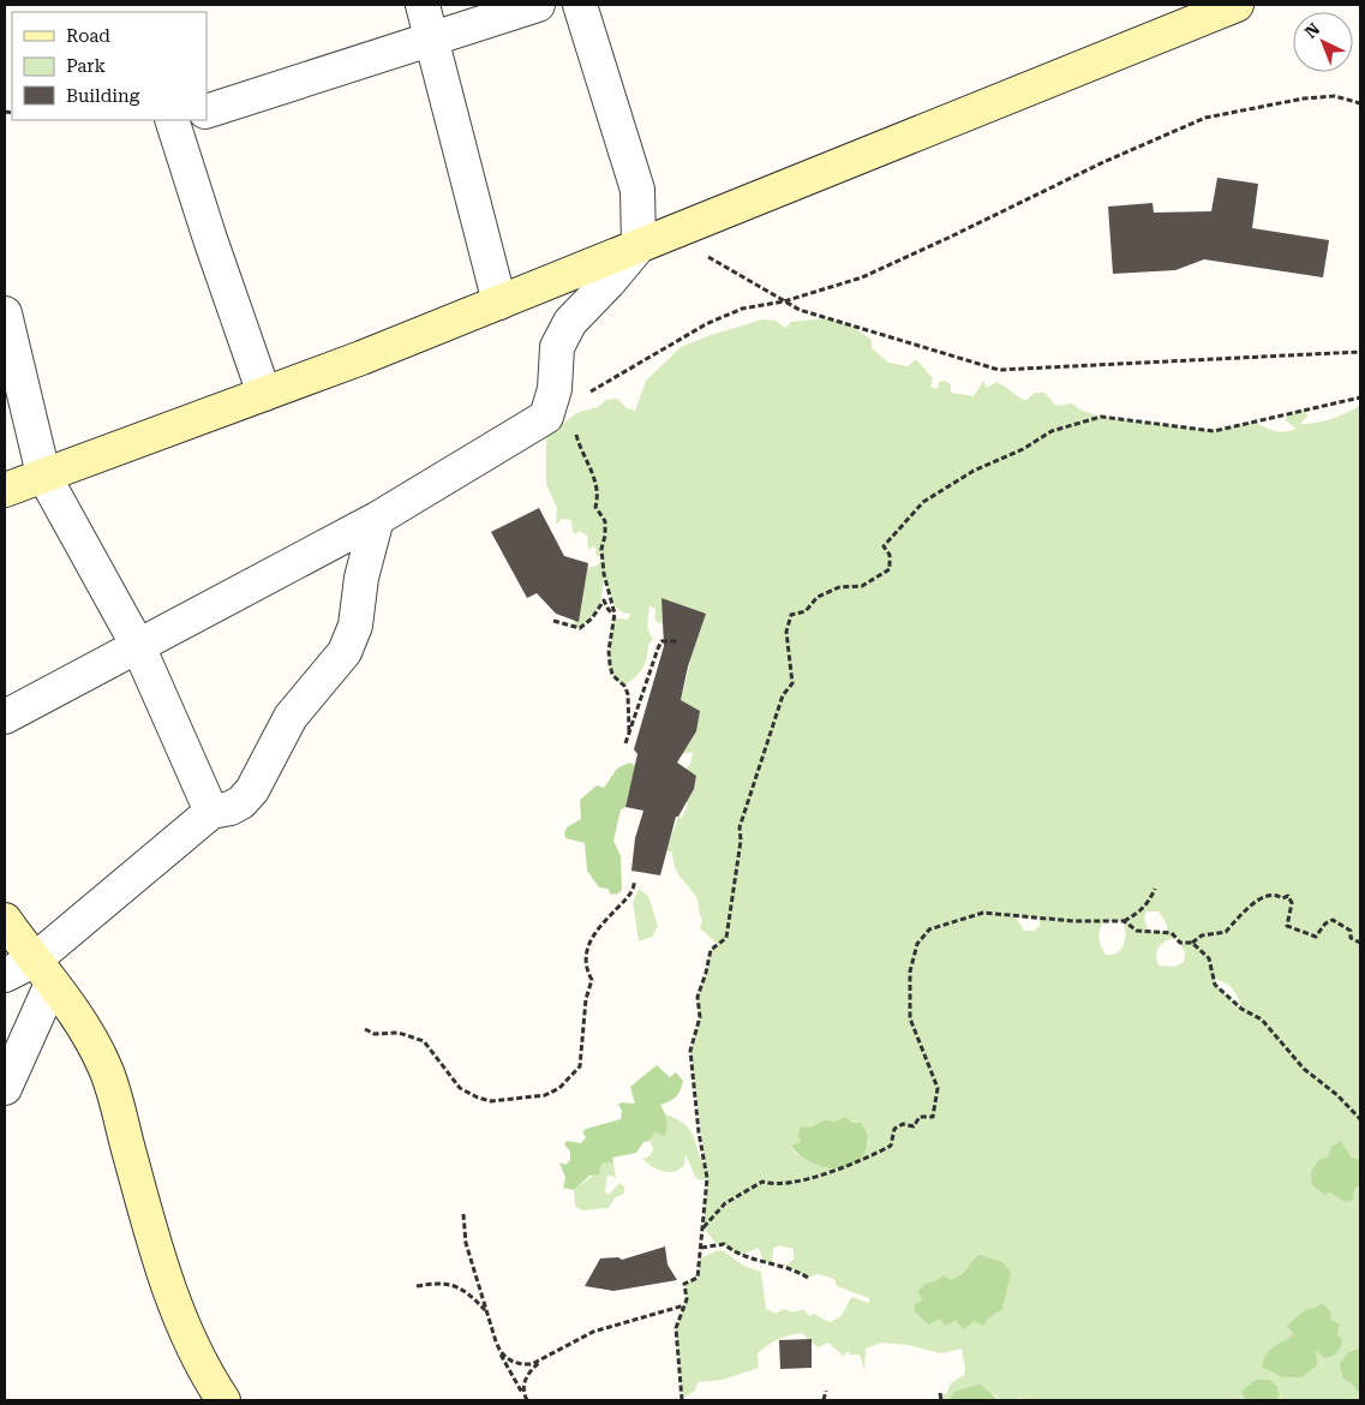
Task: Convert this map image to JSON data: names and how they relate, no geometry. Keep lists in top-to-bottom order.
{
  "legend": ["Road", "Park", "Building"],
  "north": "top left"
}
